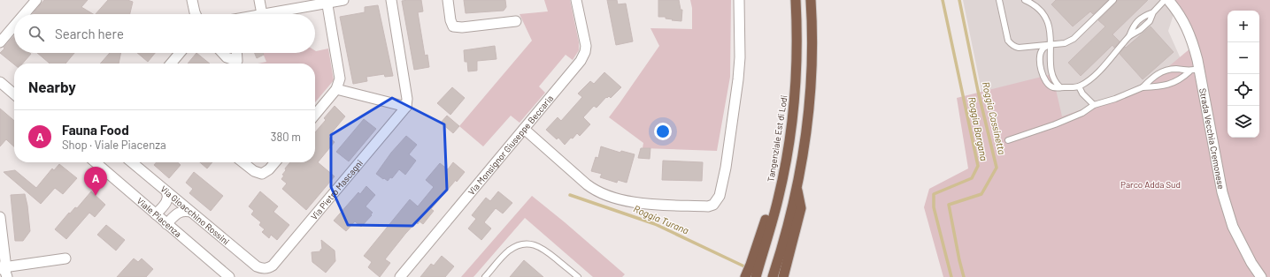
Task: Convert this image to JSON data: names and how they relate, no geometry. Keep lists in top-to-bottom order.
{
  "streets": {
    "highway": ["Tangenziale Est di Lodi"],
    "street": [
      "Strada Vecchia Cremonese",
      "Via Monsignor Giuseppe Beccaria",
      "Via Pietro Mascagni",
      "Via Gioacchino Rossini",
      "Viale Piacenza"
    ]
  },
  "crossings": [
    ["Via Pietro Mascagni", "Via Gioacchino Rossini"]
  ],
  "water": ["Roggia Cassinetta", "Roggia Bargana", "Roggia Turana"],
  "parks": ["Parco Adda Sud"],
  "page": {
    "map_buttons": ["+", "−"],
    "search": "Search here",
    "heading": "Nearby",
    "list": [
      {
        "mark": "A",
        "name": "Fauna Food",
        "note": "Shop · Viale Piacenza",
        "value": "380 m"
      }
    ],
    "pins": "A"
  }
}
